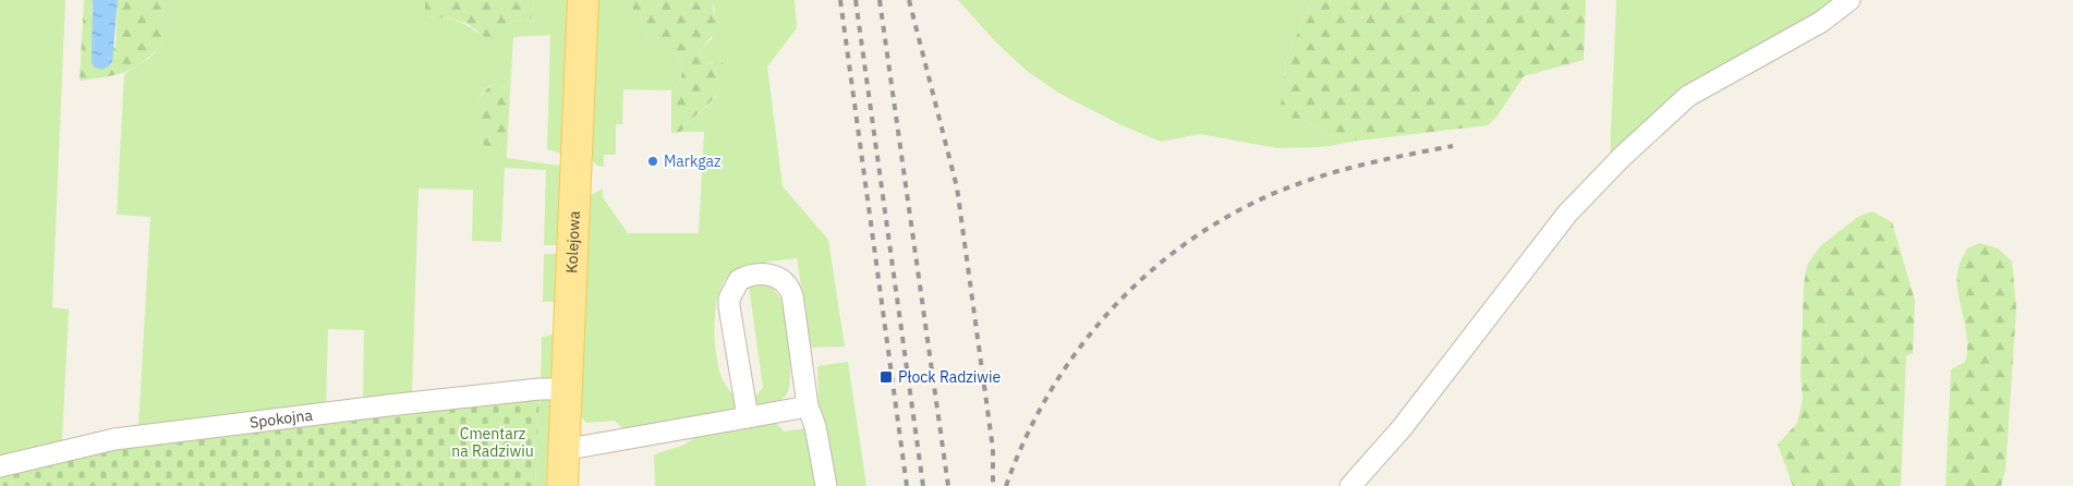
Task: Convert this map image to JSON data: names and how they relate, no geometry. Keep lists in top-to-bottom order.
{
  "streets": {
    "main road": ["Kolejowa"],
    "street": ["Spokojna"]
  },
  "crossings": [
    ["Kolejowa", "Spokojna"]
  ],
  "parks": ["Cmentarz na Radziwiu"],
  "places": {
    "other": ["Markgaz"],
    "transit": ["Płock Radziwie"]
  }
}
